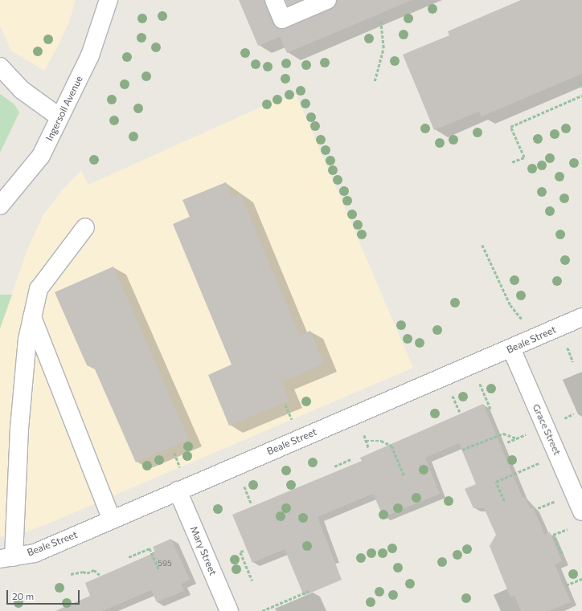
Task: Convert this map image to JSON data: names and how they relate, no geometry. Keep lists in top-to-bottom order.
{
  "streets": {
    "street": [
      "Ingersoll Avenue",
      "Beale Street",
      "Grace Street",
      "Mary Street"
    ]
  },
  "crossings": [
    ["Beale Street", "Grace Street"],
    ["Beale Street", "Mary Street"]
  ],
  "house_numbers": ["595"],
  "scale_bar": "20 m"
}
